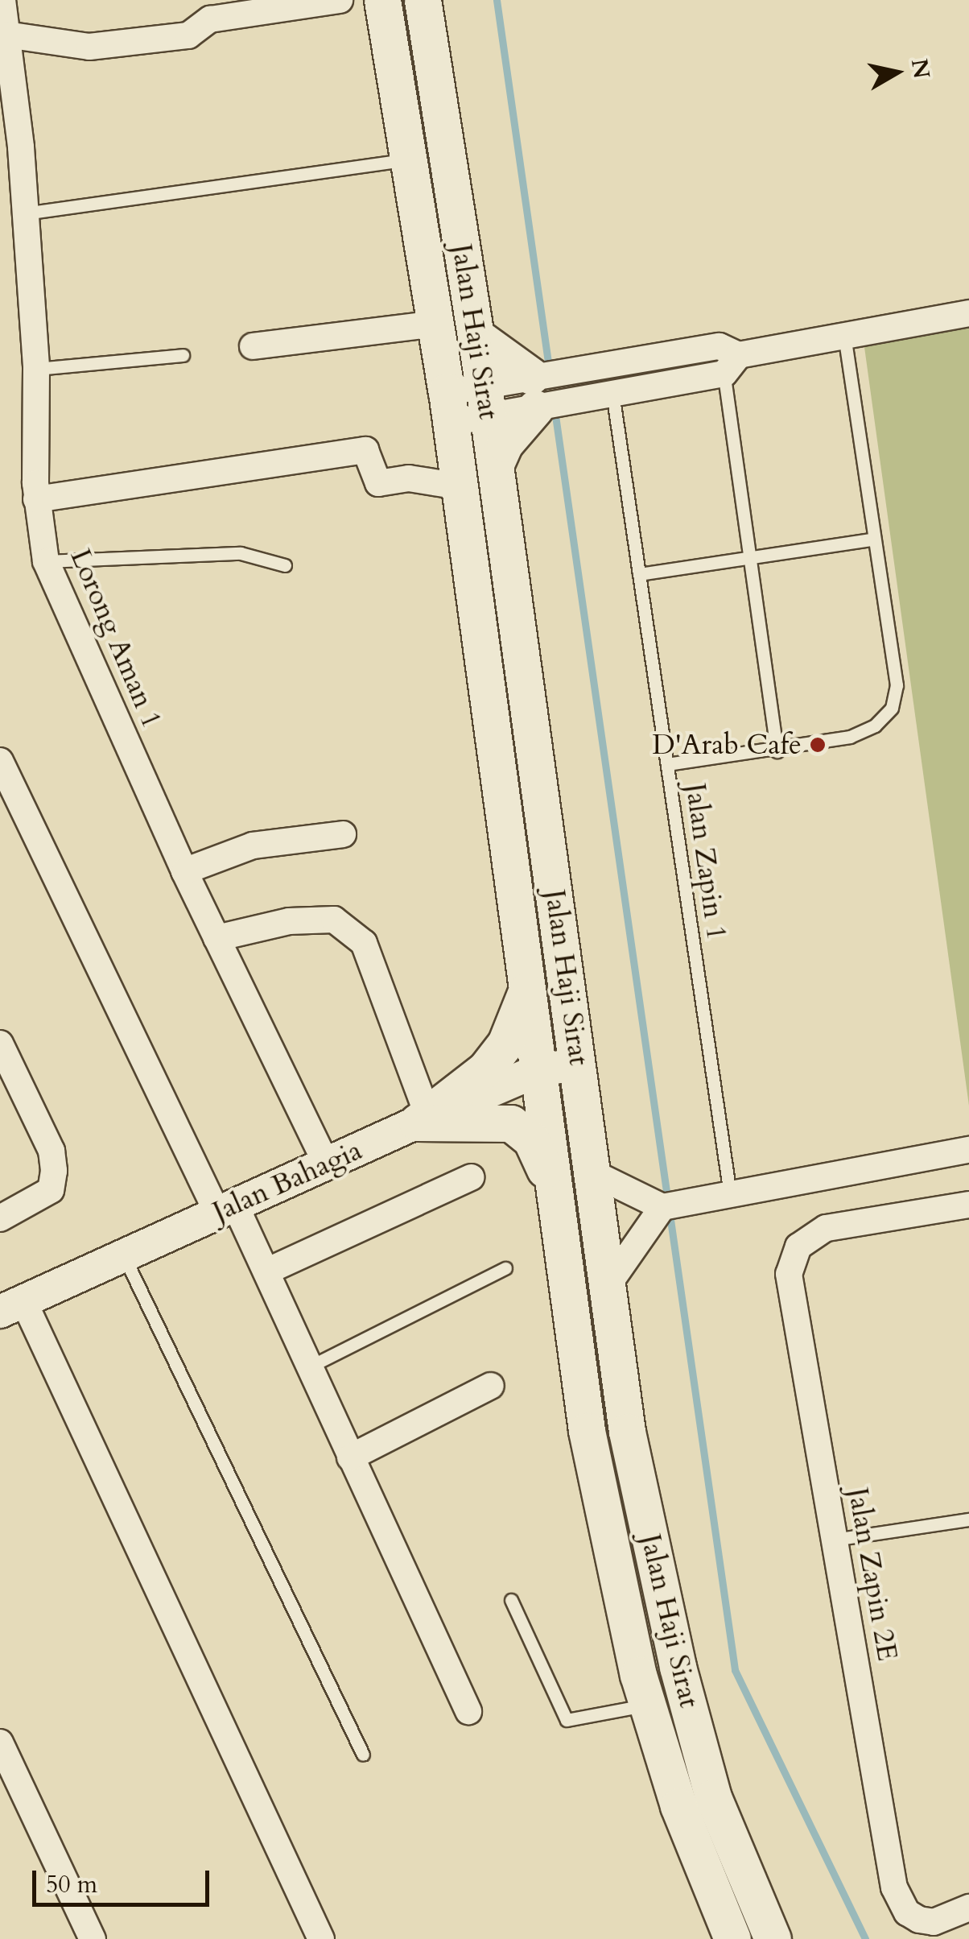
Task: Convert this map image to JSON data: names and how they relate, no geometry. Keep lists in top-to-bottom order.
{
  "streets": {
    "main road": ["Jalan Haji Sirat"],
    "street": ["Lorong Aman 1", "Jalan Bahagia", "Jalan Zapin 2E"],
    "lane": ["Jalan Zapin 1"]
  },
  "crossings": [
    ["Jalan Haji Sirat", "Jalan Bahagia"],
    ["Lorong Aman 1", "Jalan Bahagia"]
  ],
  "places": ["D'Arab Cafe"],
  "scale_bar": "50 m",
  "north": "right"
}
